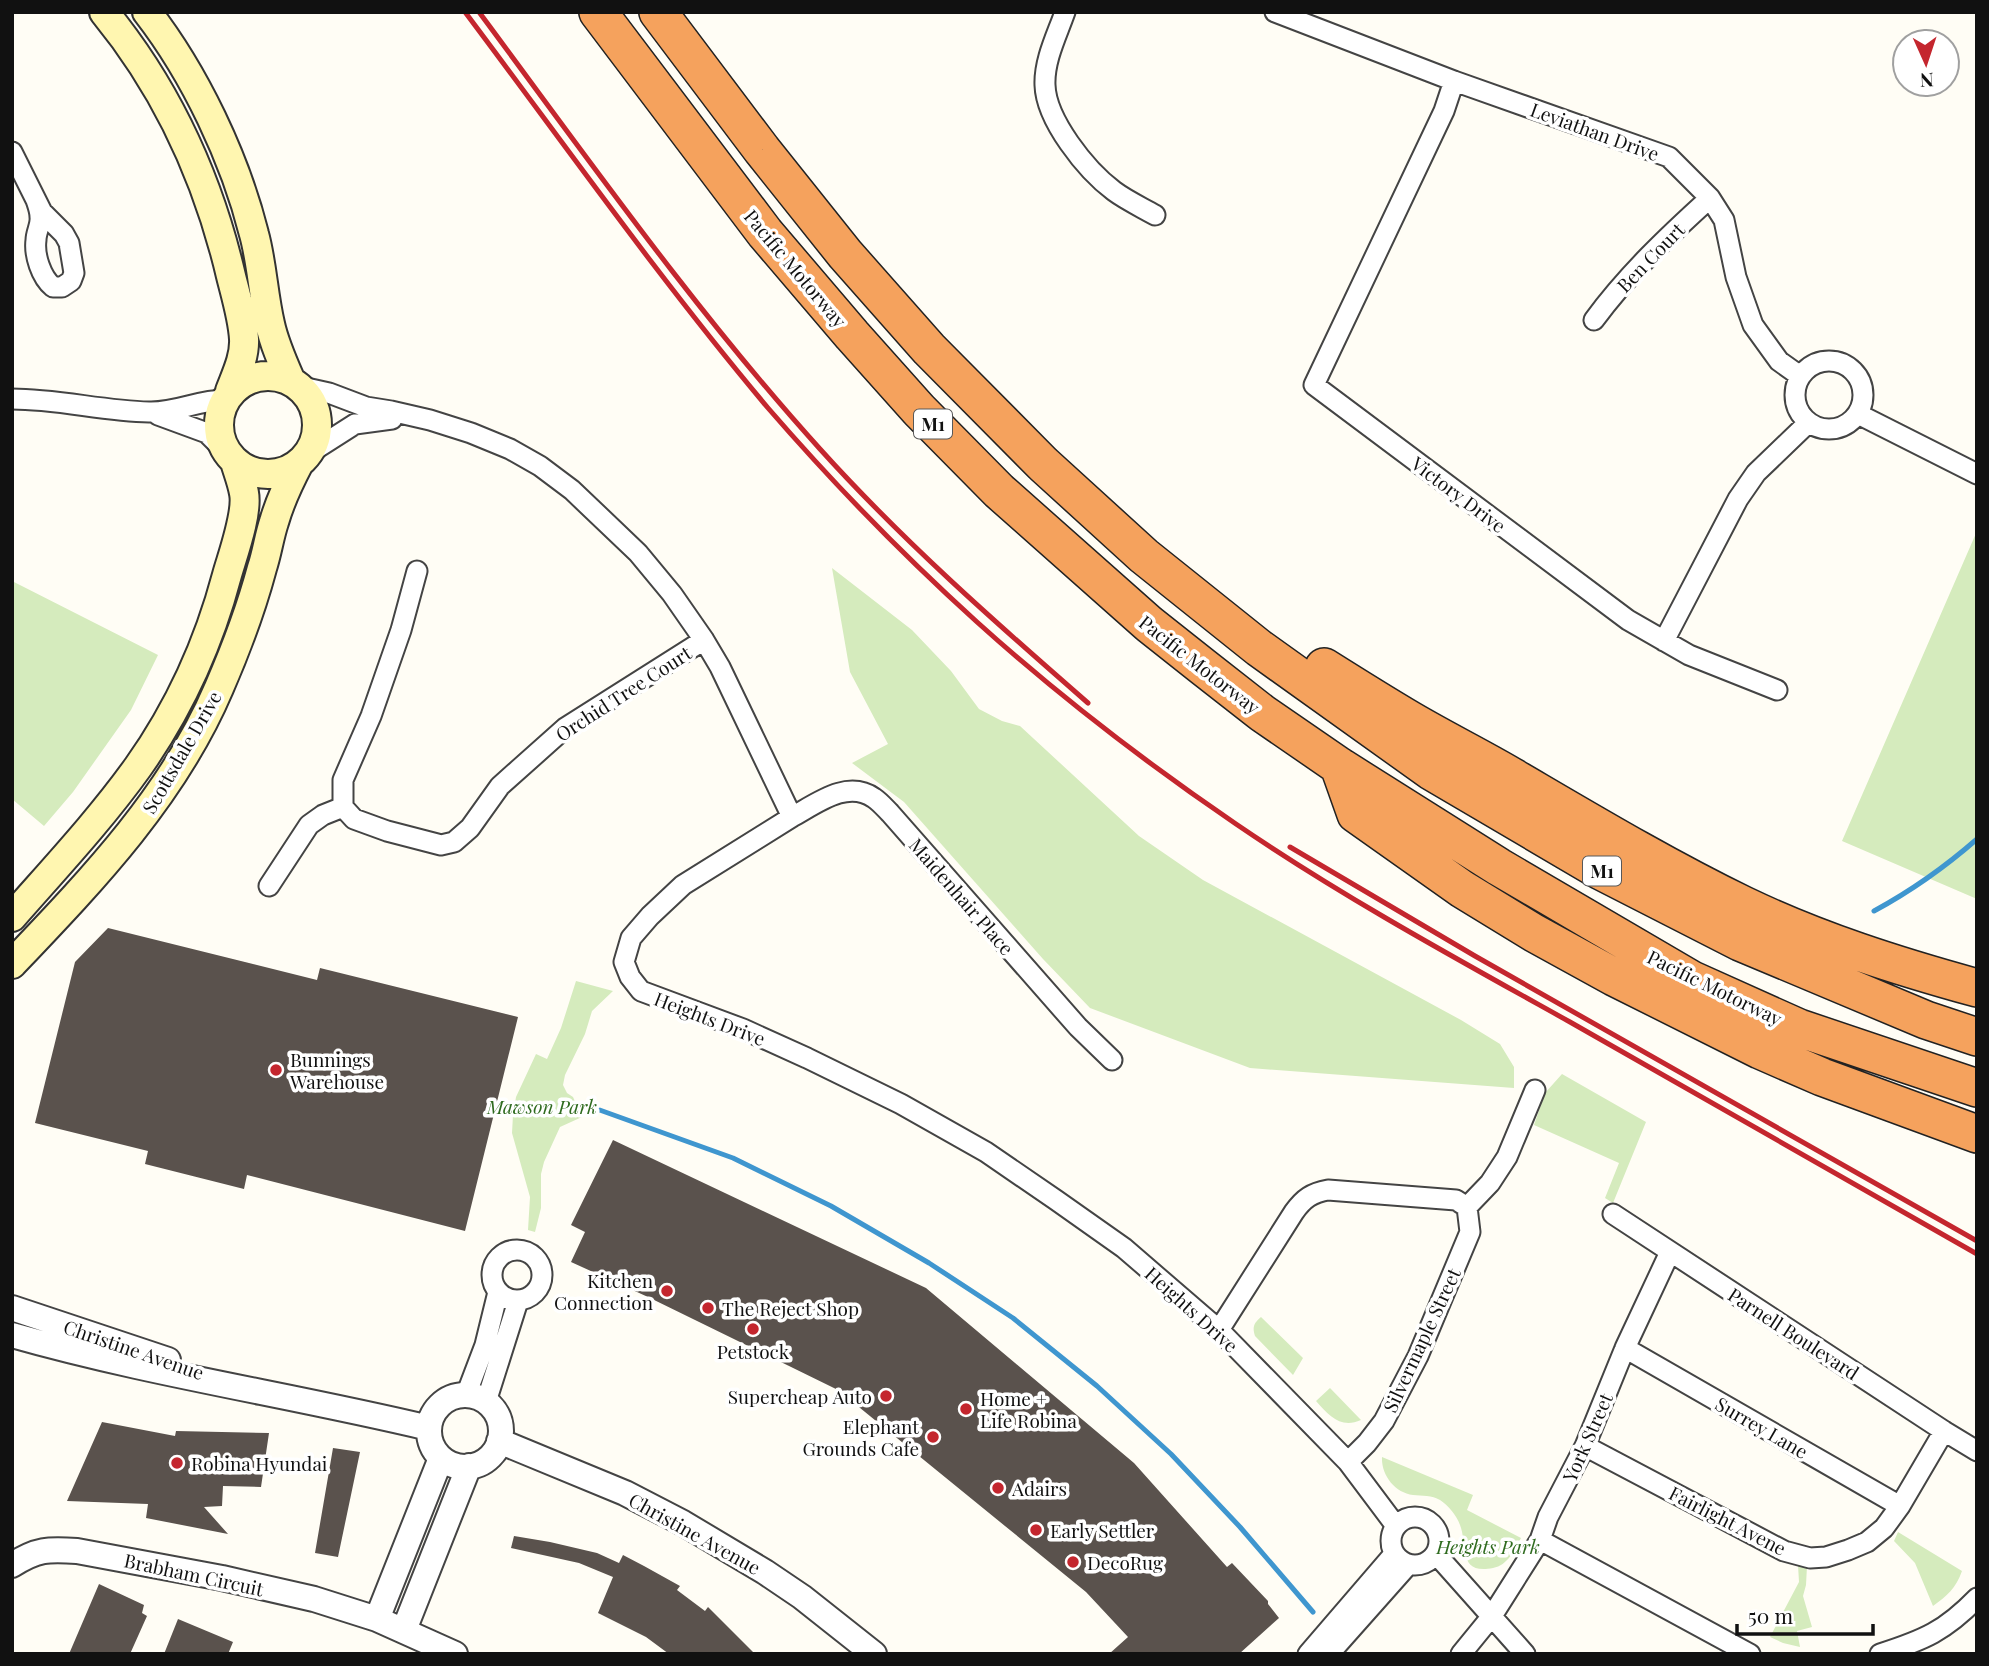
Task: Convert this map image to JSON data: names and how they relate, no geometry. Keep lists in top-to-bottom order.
{
  "streets": {
    "highway": ["Pacific Motorway", "M1"],
    "main road": ["Scottsdale Drive"],
    "street": [
      "Leviathan Drive",
      "Ben Court",
      "Victory Drive",
      "Orchid Tree Court",
      "Maidenhair Place",
      "Heights Drive",
      "Parnell Boulevard",
      "Silvermaple Street",
      "Christine Avenue",
      "Surrey Lane",
      "York Street",
      "Fairlight Avene",
      "Brabham Circuit"
    ]
  },
  "crossings": [
    ["Leviathan Drive", "Ben Court"],
    ["Leviathan Drive", "Victory Drive"],
    ["Maidenhair Place", "Heights Drive"],
    ["Heights Drive", "Silvermaple Street"],
    ["Parnell Boulevard", "York Street"],
    ["Parnell Boulevard", "Fairlight Avene"],
    ["Surrey Lane", "York Street"],
    ["Surrey Lane", "Fairlight Avene"],
    ["York Street", "Fairlight Avene"]
  ],
  "parks": ["Mawson Park", "Heights Park"],
  "places": [
    "Bunnings Warehouse",
    "Kitchen Connection",
    "The Reject Shop",
    "Petstock",
    "Supercheap Auto",
    "Home + Life Robina",
    "Elephant Grounds Cafe",
    "Robina Hyundai",
    "Adairs",
    "Early Settler",
    "DecoRug"
  ],
  "scale_bar": "50 m",
  "north": "bottom"
}
